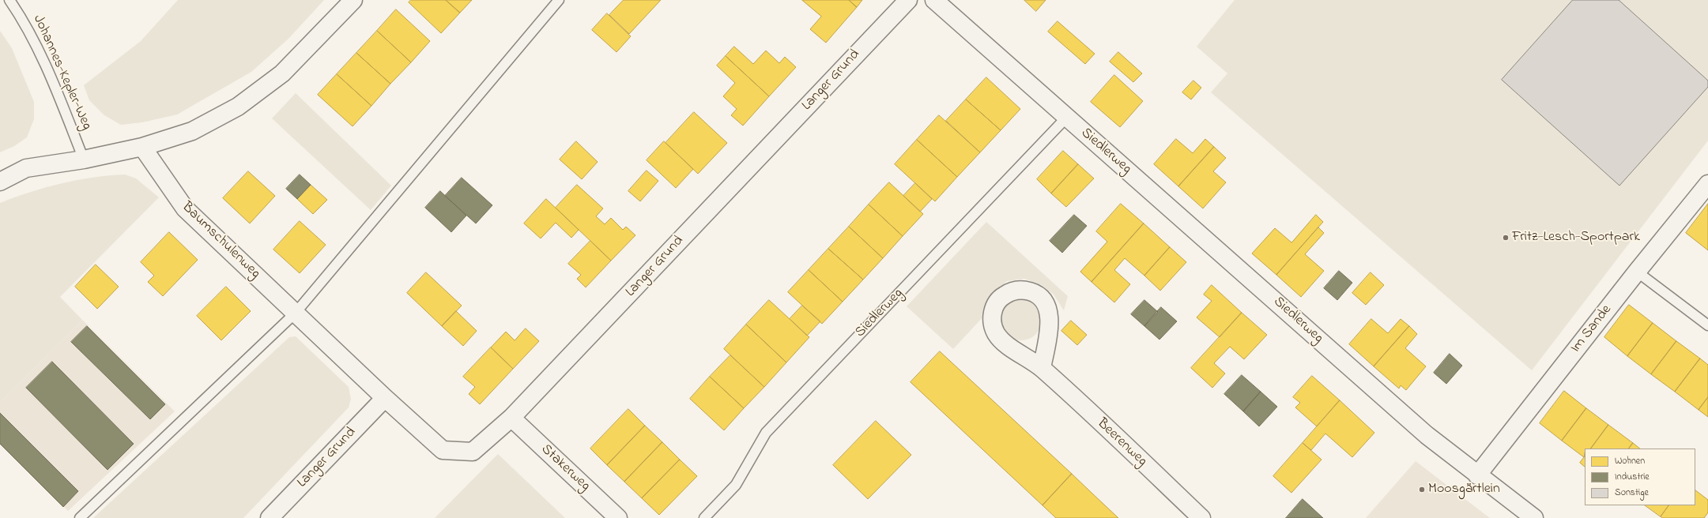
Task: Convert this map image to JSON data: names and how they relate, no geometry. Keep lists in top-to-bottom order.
{
  "streets": {
    "street": [
      "Langer Grund",
      "Siedlerweg",
      "Baumschulenweg",
      "Im Sande",
      "Beerenweg",
      "Stakerweg"
    ],
    "lane": ["Johannes-Kepler-Weg"]
  },
  "crossings": [
    ["Langer Grund", "Baumschulenweg"],
    ["Langer Grund", "Stakerweg"],
    ["Siedlerweg", "Im Sande"]
  ],
  "places": ["Fritz-Lesch-Sportpark", "Moosgärtlein"],
  "legend": ["Wohnen", "Industrie", "Sonstige"]
}
